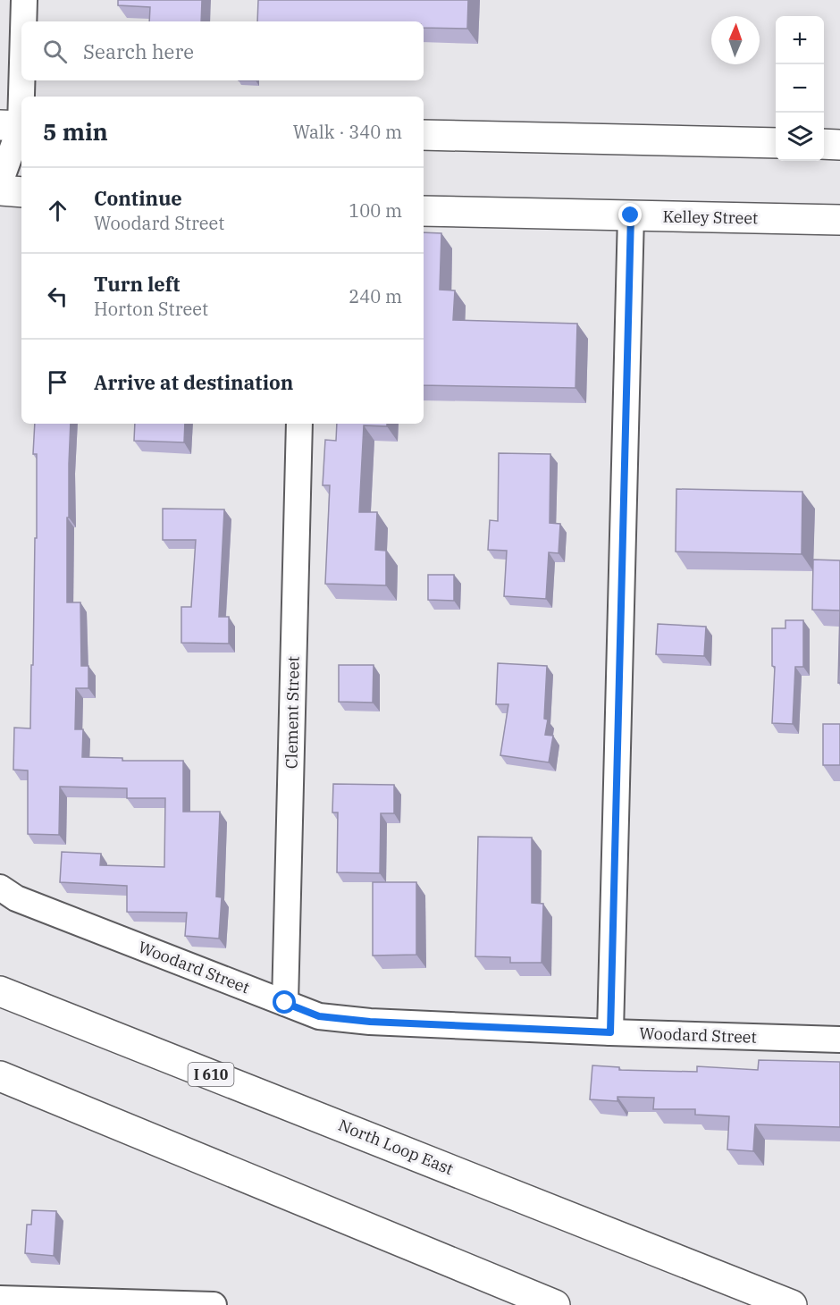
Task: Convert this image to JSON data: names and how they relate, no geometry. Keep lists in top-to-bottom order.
{
  "streets": {
    "main road": ["Kelley Street", "I 610", "North Loop East"],
    "street": ["Clement Street", "Woodard Street"]
  },
  "crossings": [
    ["Clement Street", "Woodard Street"]
  ],
  "north": "top",
  "page": {
    "map_buttons": ["+", "−"],
    "search": "Search here",
    "heading": ["5 min", "Walk · 340 m"],
    "list": [
      ["Continue", "Woodard Street", "100 m"],
      ["Turn left", "Horton Street", "240 m"],
      "Arrive at destination"
    ]
  }
}
